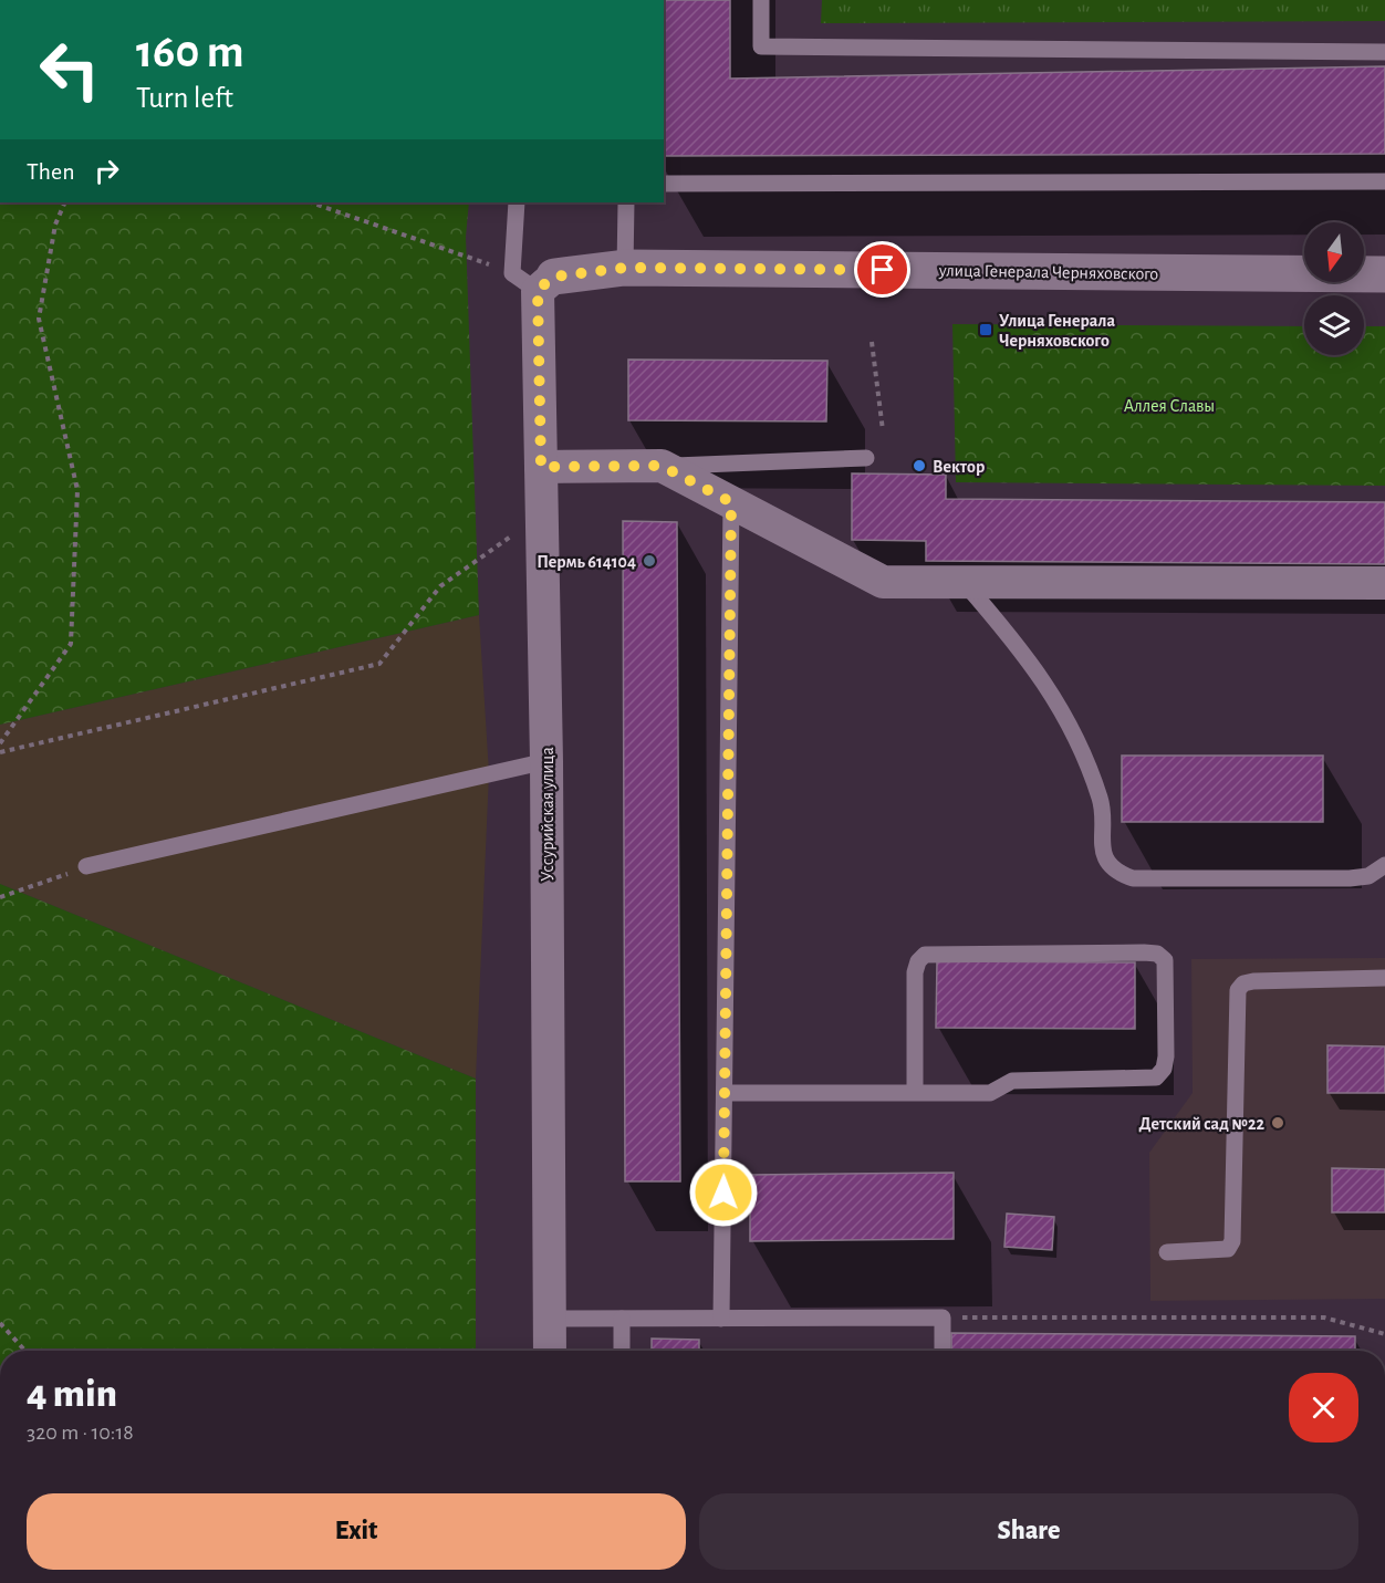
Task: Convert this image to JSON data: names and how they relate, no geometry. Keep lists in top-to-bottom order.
{
  "streets": {
    "street": ["улица Генерала Черняховского", "Уссурийская улица"]
  },
  "crossings": [
    ["улица Генерала Черняховского", "Уссурийская улица"]
  ],
  "parks": ["Аллея Славы"],
  "places": {
    "transit": ["Улица Генерала Черняховского"],
    "other": ["Вектор", "Пермь 614104", "Детский сад №22"]
  },
  "north": "bottom",
  "page": {
    "turn": ["160 m", "Turn left"],
    "then": "Then",
    "heading": ["4 min", "320 m · 10:18"],
    "buttons": ["Exit", "Share"]
  }
}
